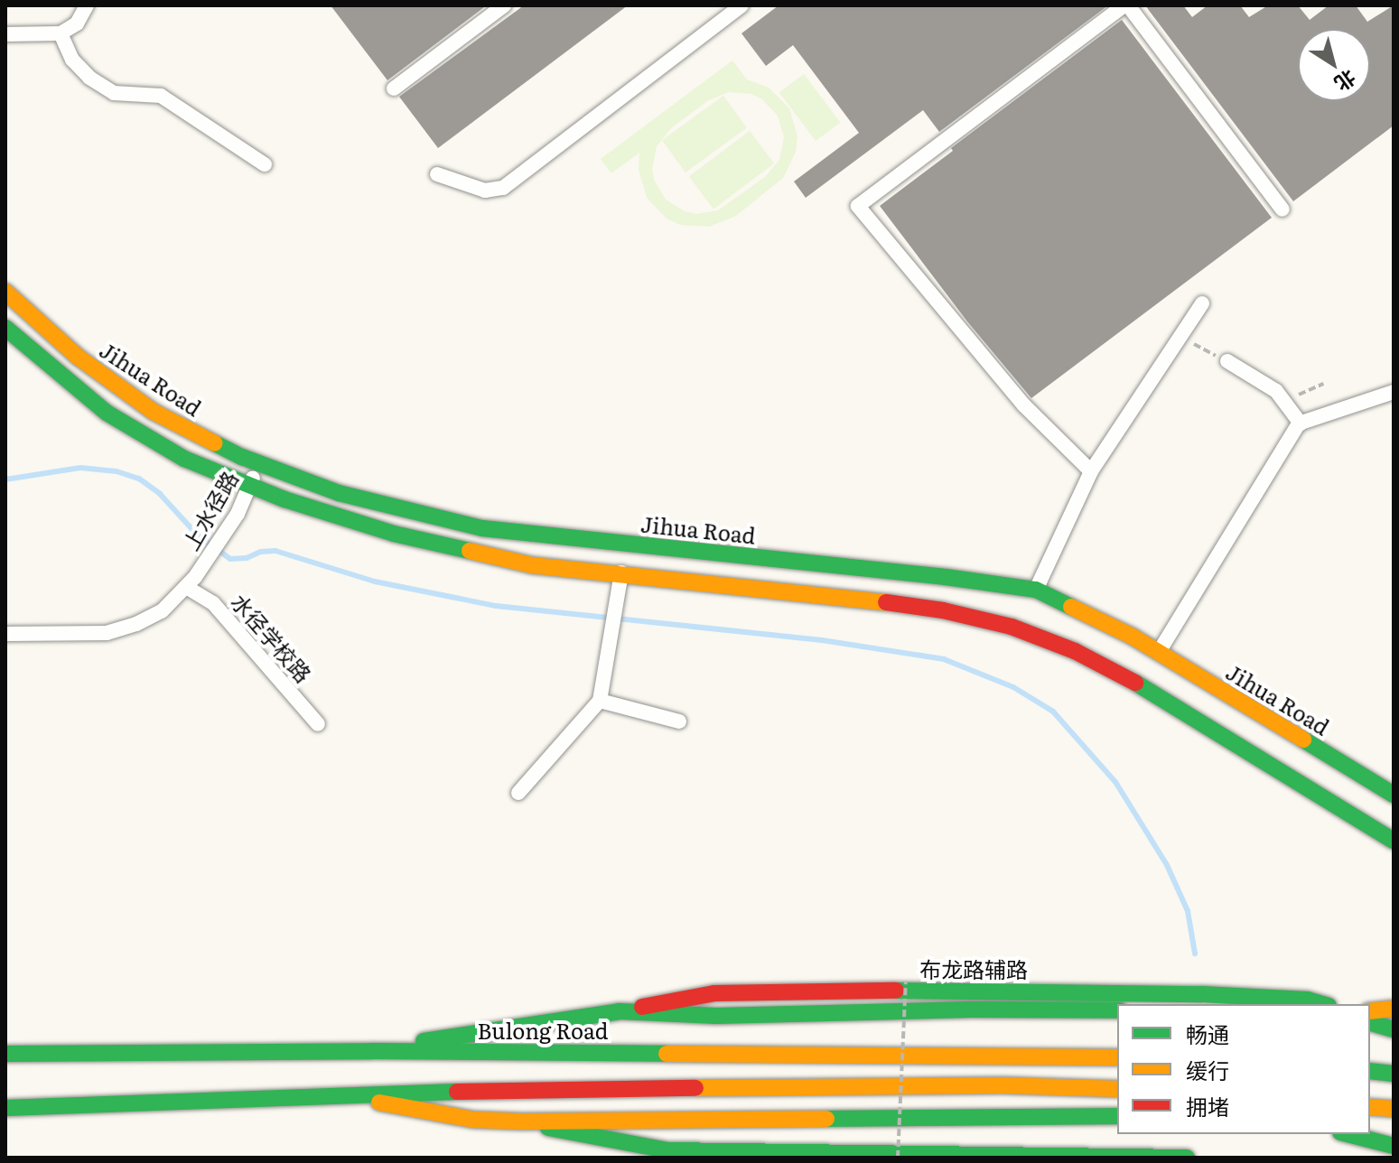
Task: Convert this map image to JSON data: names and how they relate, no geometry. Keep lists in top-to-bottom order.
{
  "streets": {
    "main road": ["Jihua Road", "布龙路辅路", "Bulong Road"],
    "street": ["上水径路", "水径学校路"]
  },
  "crossings": [
    ["Jihua Road", "上水径路"],
    ["上水径路", "水径学校路"]
  ],
  "legend": ["畅通", "缓行", "拥堵"],
  "north": "bottom right"
}
